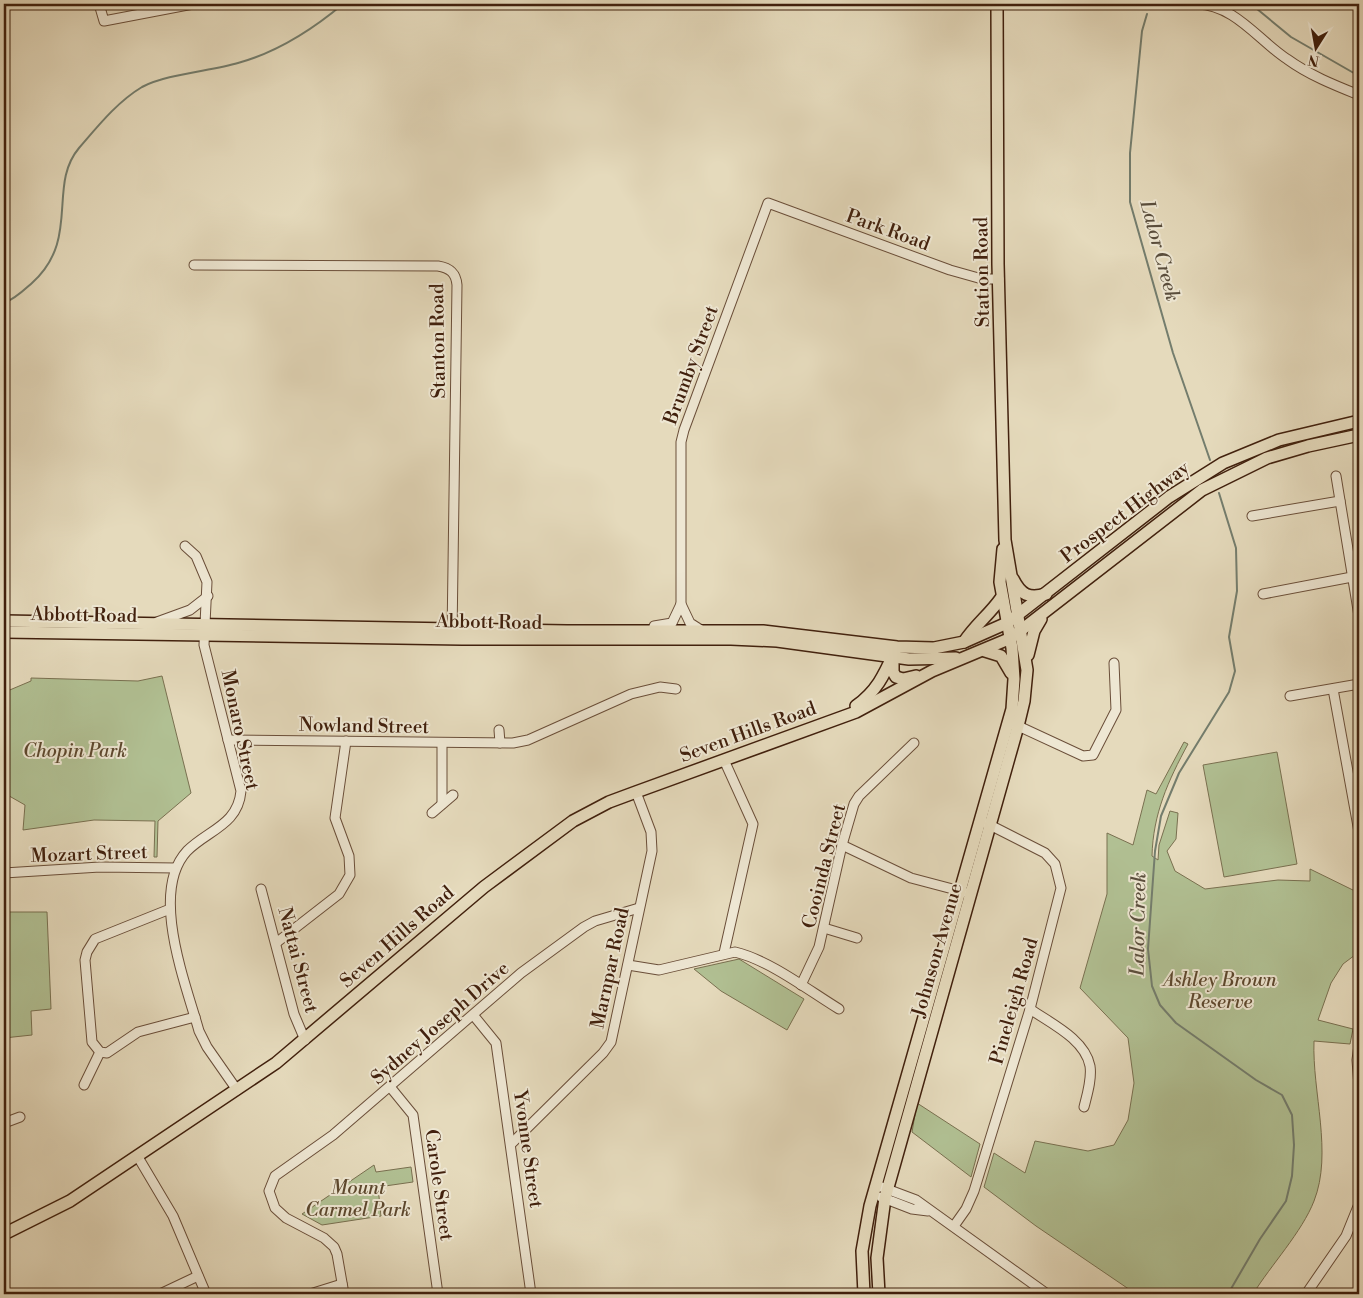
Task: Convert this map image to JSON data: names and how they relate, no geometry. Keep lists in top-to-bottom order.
{
  "streets": {
    "main road": [
      "Station Road",
      "Prospect Highway",
      "Abbott Road",
      "Seven Hills Road",
      "Johnson Avenue"
    ],
    "street": [
      "Park Road",
      "Stanton Road",
      "Brumby Street",
      "Nowland Street",
      "Monaro Street",
      "Mozart Street",
      "Cooinda Street",
      "Nattai Street",
      "Marnpar Road",
      "Pineleigh Road",
      "Sydney Joseph Drive",
      "Yvonne Street",
      "Carole Street"
    ]
  },
  "crossings": [
    ["Park Road", "Station Road"],
    ["Park Road", "Brumby Street"],
    ["Station Road", "Prospect Highway"],
    ["Station Road", "Johnson Avenue"],
    ["Stanton Road", "Abbott Road"],
    ["Brumby Street", "Abbott Road"],
    ["Prospect Highway", "Seven Hills Road"],
    ["Prospect Highway", "Johnson Avenue"],
    ["Abbott Road", "Monaro Street"],
    ["Abbott Road", "Seven Hills Road"],
    ["Nowland Street", "Monaro Street"],
    ["Monaro Street", "Seven Hills Road"],
    ["Monaro Street", "Mozart Street"],
    ["Seven Hills Road", "Johnson Avenue"],
    ["Seven Hills Road", "Nattai Street"],
    ["Seven Hills Road", "Marnpar Road"],
    ["Johnson Avenue", "Pineleigh Road"],
    ["Marnpar Road", "Sydney Joseph Drive"],
    ["Marnpar Road", "Yvonne Street"],
    ["Sydney Joseph Drive", "Yvonne Street"],
    ["Sydney Joseph Drive", "Carole Street"]
  ],
  "water": ["Lalor Creek"],
  "parks": ["Chopin Park", "Ashley Brown Reserve", "Mount Carmel Park"],
  "north": "bottom"
}
